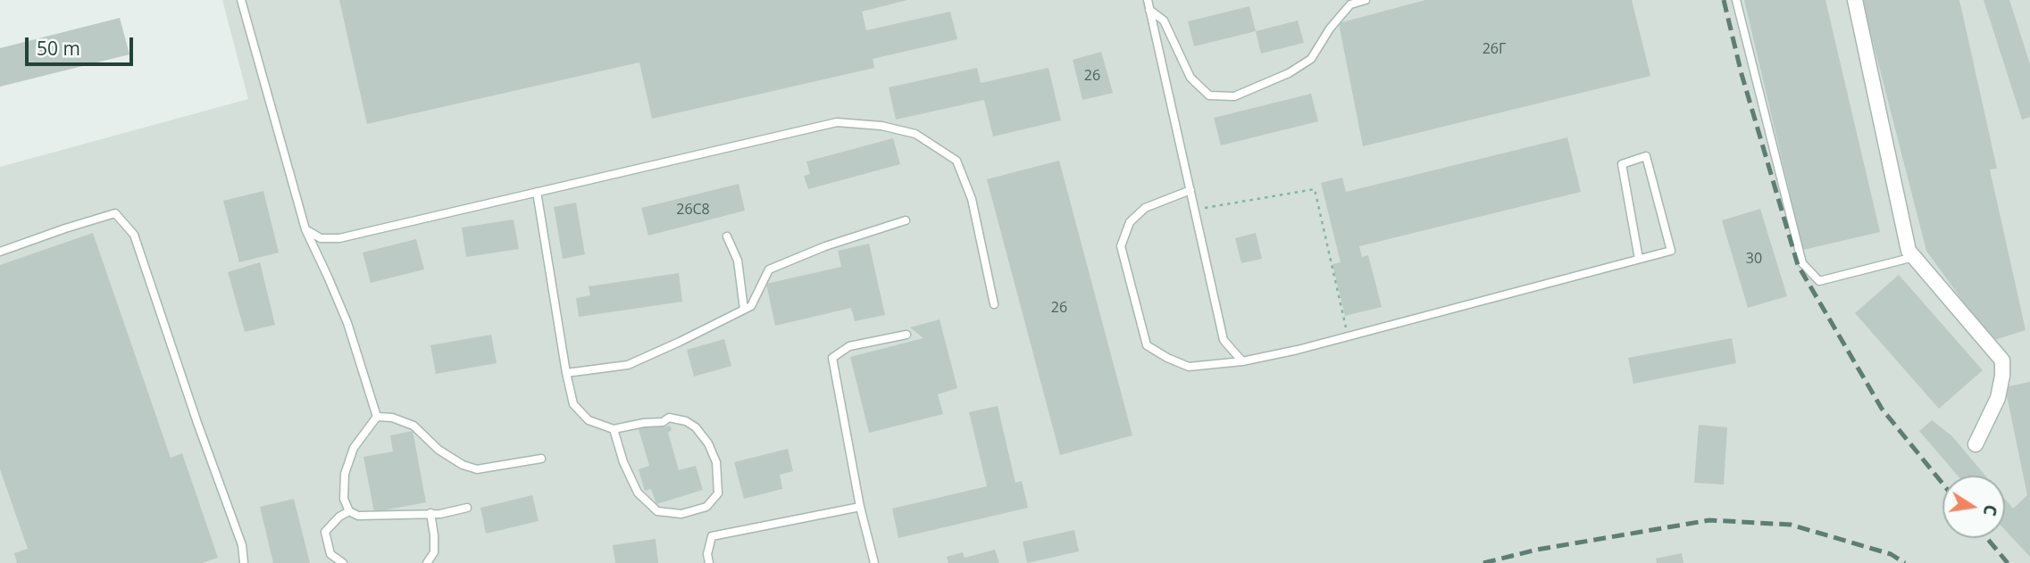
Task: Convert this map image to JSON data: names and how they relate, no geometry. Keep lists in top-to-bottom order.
{
  "house_numbers": [
    "26Г",
    "26",
    "26С8",
    "30",
    "26"
  ],
  "scale_bar": "50 m",
  "north": "right"
}
